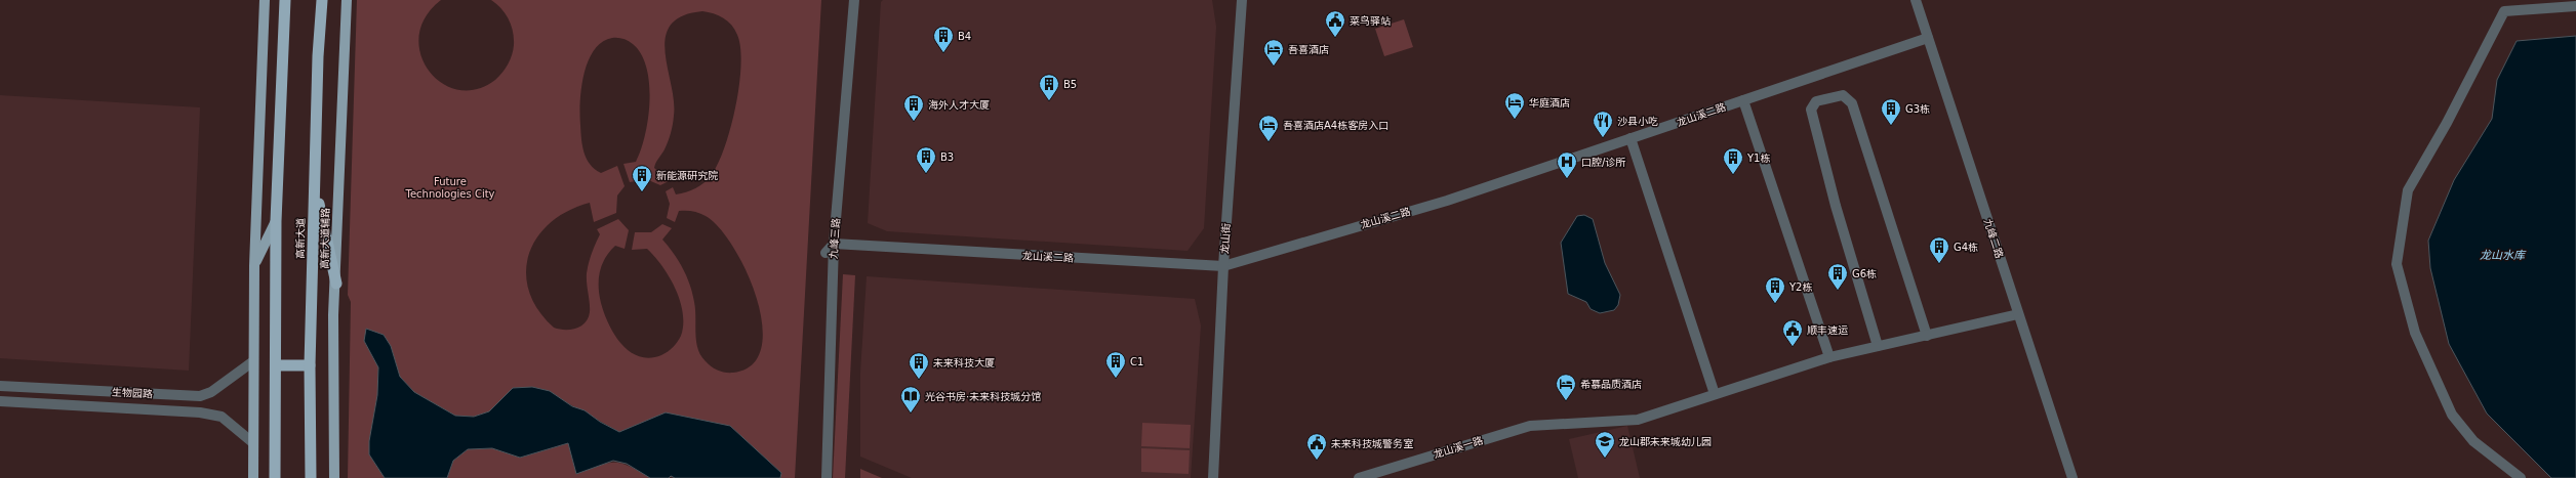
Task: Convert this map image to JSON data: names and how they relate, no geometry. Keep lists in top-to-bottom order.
{
  "streets": {
    "highway": ["高新大道"],
    "main road": ["高新大道辅路"],
    "street": [
      "龙山溪二路",
      "九峰三路",
      "龙山街",
      "九峰二路",
      "生物园路",
      "龙山溪一路"
    ]
  },
  "crossings": [
    ["龙山溪二路", "九峰三路"],
    ["龙山溪二路", "龙山街"],
    ["龙山溪二路", "九峰二路"],
    ["九峰二路", "龙山溪一路"]
  ],
  "water": ["龙山水库"],
  "parks": ["Future Technologies City"],
  "places": {
    "public building": ["菜鸟驿站", "顺丰速运", "未来科技城警务室"],
    "building": [
      "B4",
      "B5",
      "海外人才大厦",
      "G3栋",
      "B3",
      "Y1栋",
      "新能源研究院",
      "G4栋",
      "G6栋",
      "Y2栋",
      "C1",
      "未来科技大厦"
    ],
    "hotel": [
      "吾喜酒店",
      "华庭酒店",
      "吾喜酒店A4栋客房入口",
      "希慕品质酒店"
    ],
    "restaurant": ["沙县小吃"],
    "hospital": ["口腔/诊所"],
    "library": ["光谷书房·未来科技城分馆"],
    "school or university": ["龙山郡未来城幼儿园"]
  }
}
